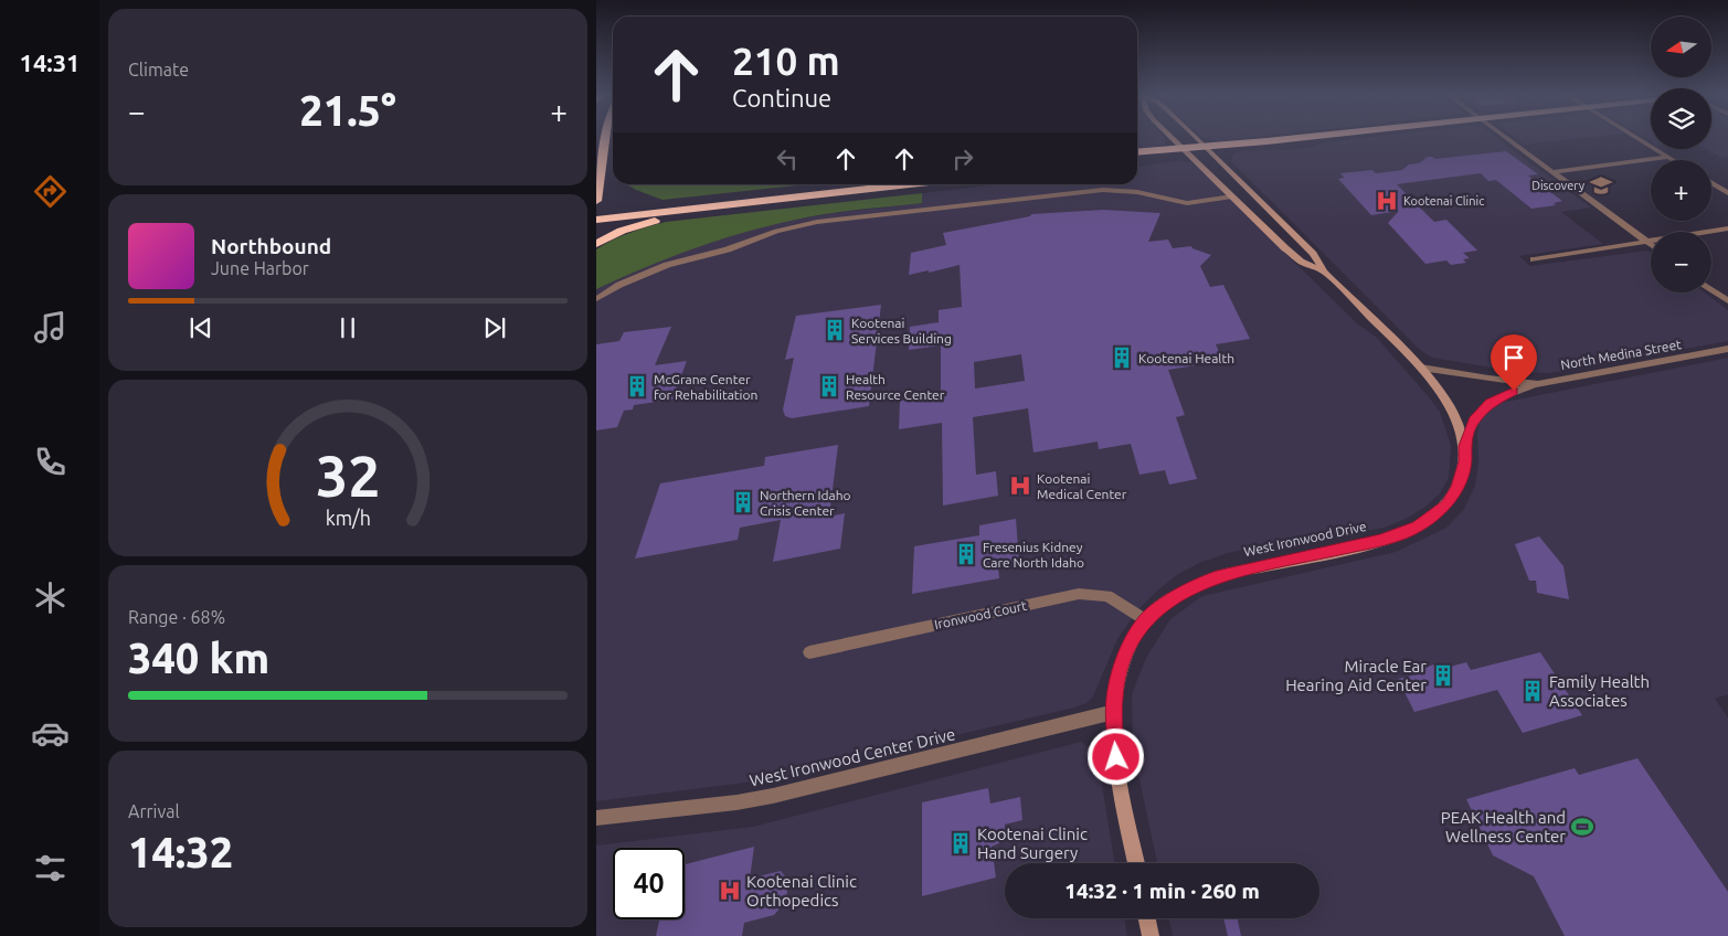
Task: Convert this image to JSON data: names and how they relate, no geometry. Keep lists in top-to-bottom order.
{
  "streets": {
    "street": [
      "North Medina Street",
      "West Ironwood Drive",
      "Ironwood Court",
      "West Ironwood Center Drive"
    ]
  },
  "crossings": [
    ["North Medina Street", "West Ironwood Drive"],
    ["West Ironwood Drive", "Ironwood Court"],
    ["West Ironwood Drive", "West Ironwood Center Drive"]
  ],
  "places": {
    "school or university": ["Discovery"],
    "hospital": ["Kootenai Clinic", "Kootenai Medical Center", "Kootenai Clinic Orthopedics"],
    "building": [
      "Kootenai Services Building",
      "Kootenai Health",
      "McGrane Center for Rehabilitation",
      "Health Resource Center",
      "Northern Idaho Crisis Center",
      "Fresenius Kidney Care North Idaho",
      "Miracle Ear Hearing Aid Center",
      "Family Health Associates",
      "Kootenai Clinic Hand Surgery"
    ],
    "sports": ["PEAK Health and Wellness Center"]
  },
  "north": "left",
  "page": {
    "tabs": "14:31",
    "tile": [
      "Climate",
      ["Range · 68%", "340 km"],
      ["Arrival", "14:32"]
    ],
    "map_buttons": ["+", "−"],
    "turn": ["210 m", "Continue"],
    "heat": ["−", "21.5°", "+"],
    "song": ["Northbound", "June Harbor"],
    "limit": "40",
    "trip": "14:32 · 1 min · 260 m",
    "gauge": ["32", "km/h"]
  }
}
